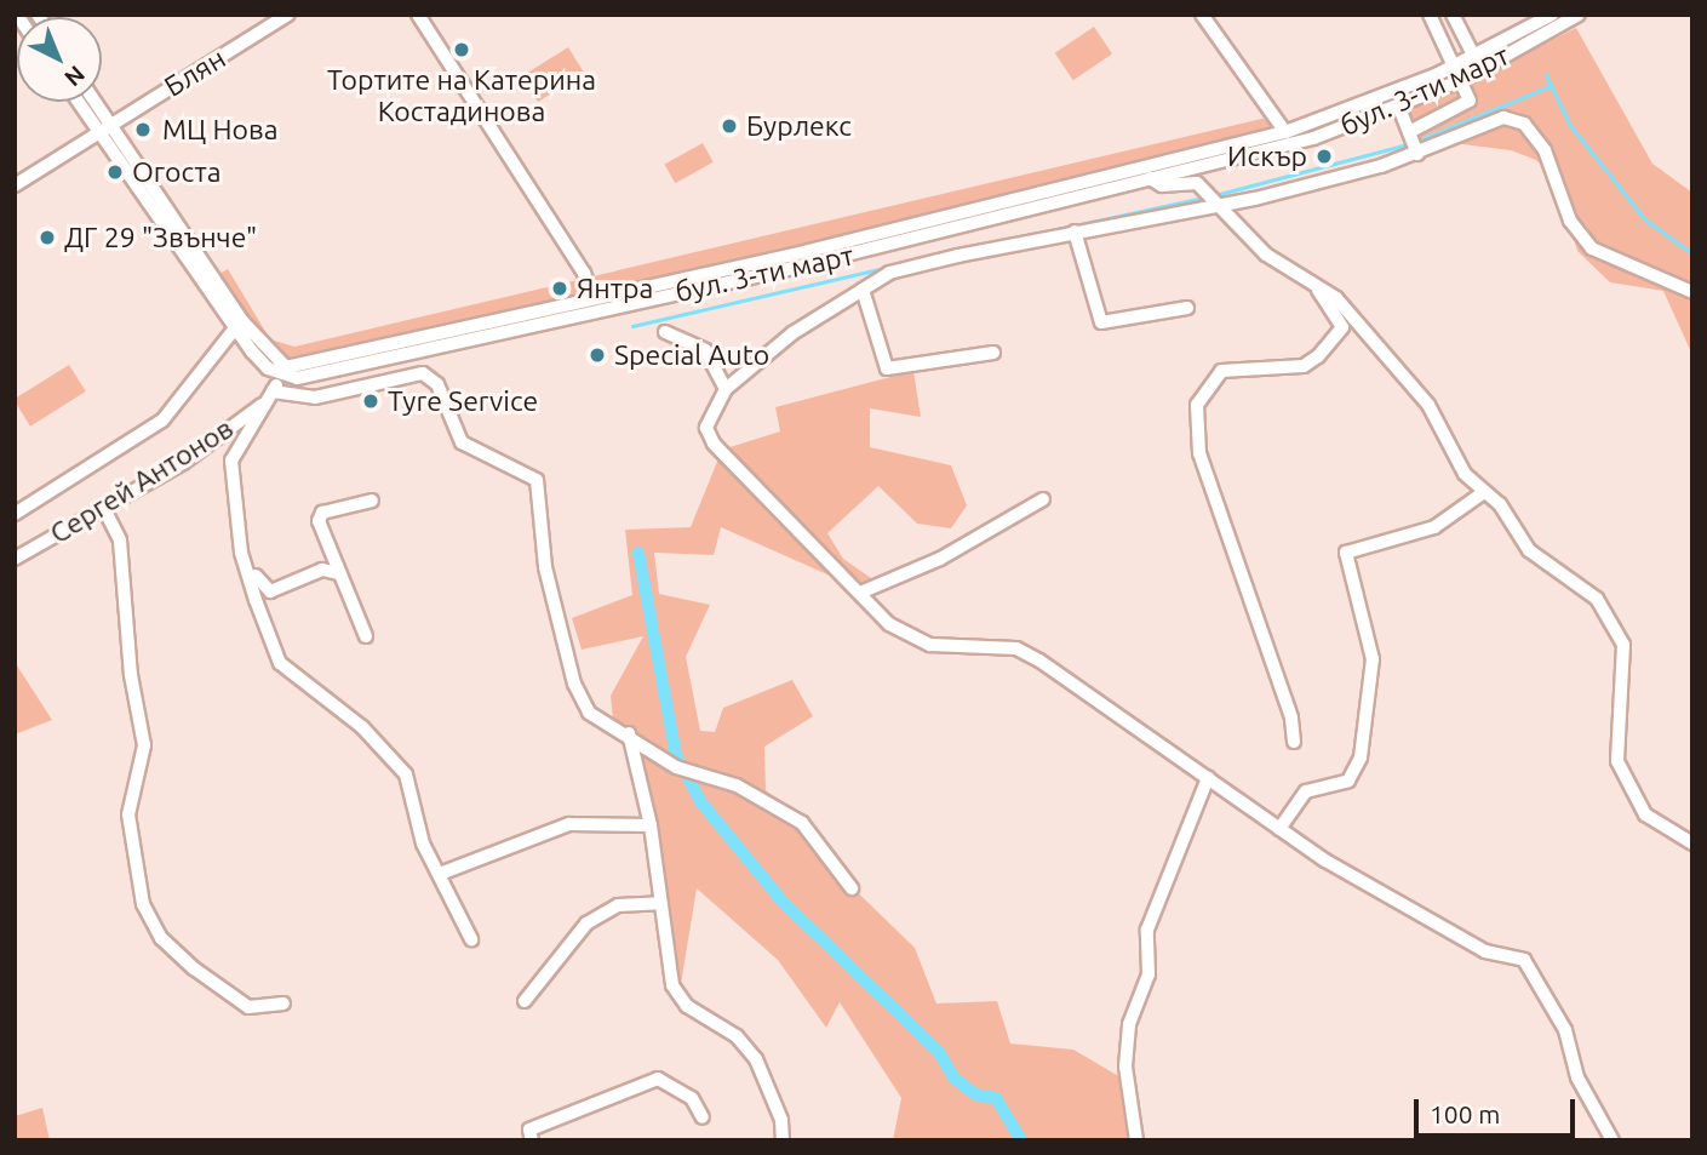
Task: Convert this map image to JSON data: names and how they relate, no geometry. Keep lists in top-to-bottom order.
{
  "streets": {
    "street": ["Блян", "бул. 3-ти март", "Сергей Антонов"]
  },
  "crossings": [
    ["бул. 3-ти март", "Сергей Антонов"]
  ],
  "places": [
    "Тортите на Катерина Костадинова",
    "Бурлекс",
    "МЦ Нова",
    "Искър",
    "Огоста",
    "ДГ 29 \"Звънче\"",
    "Янтра",
    "Special Auto",
    "Tyre Service"
  ],
  "scale_bar": "100 m",
  "north": "bottom right"
}
